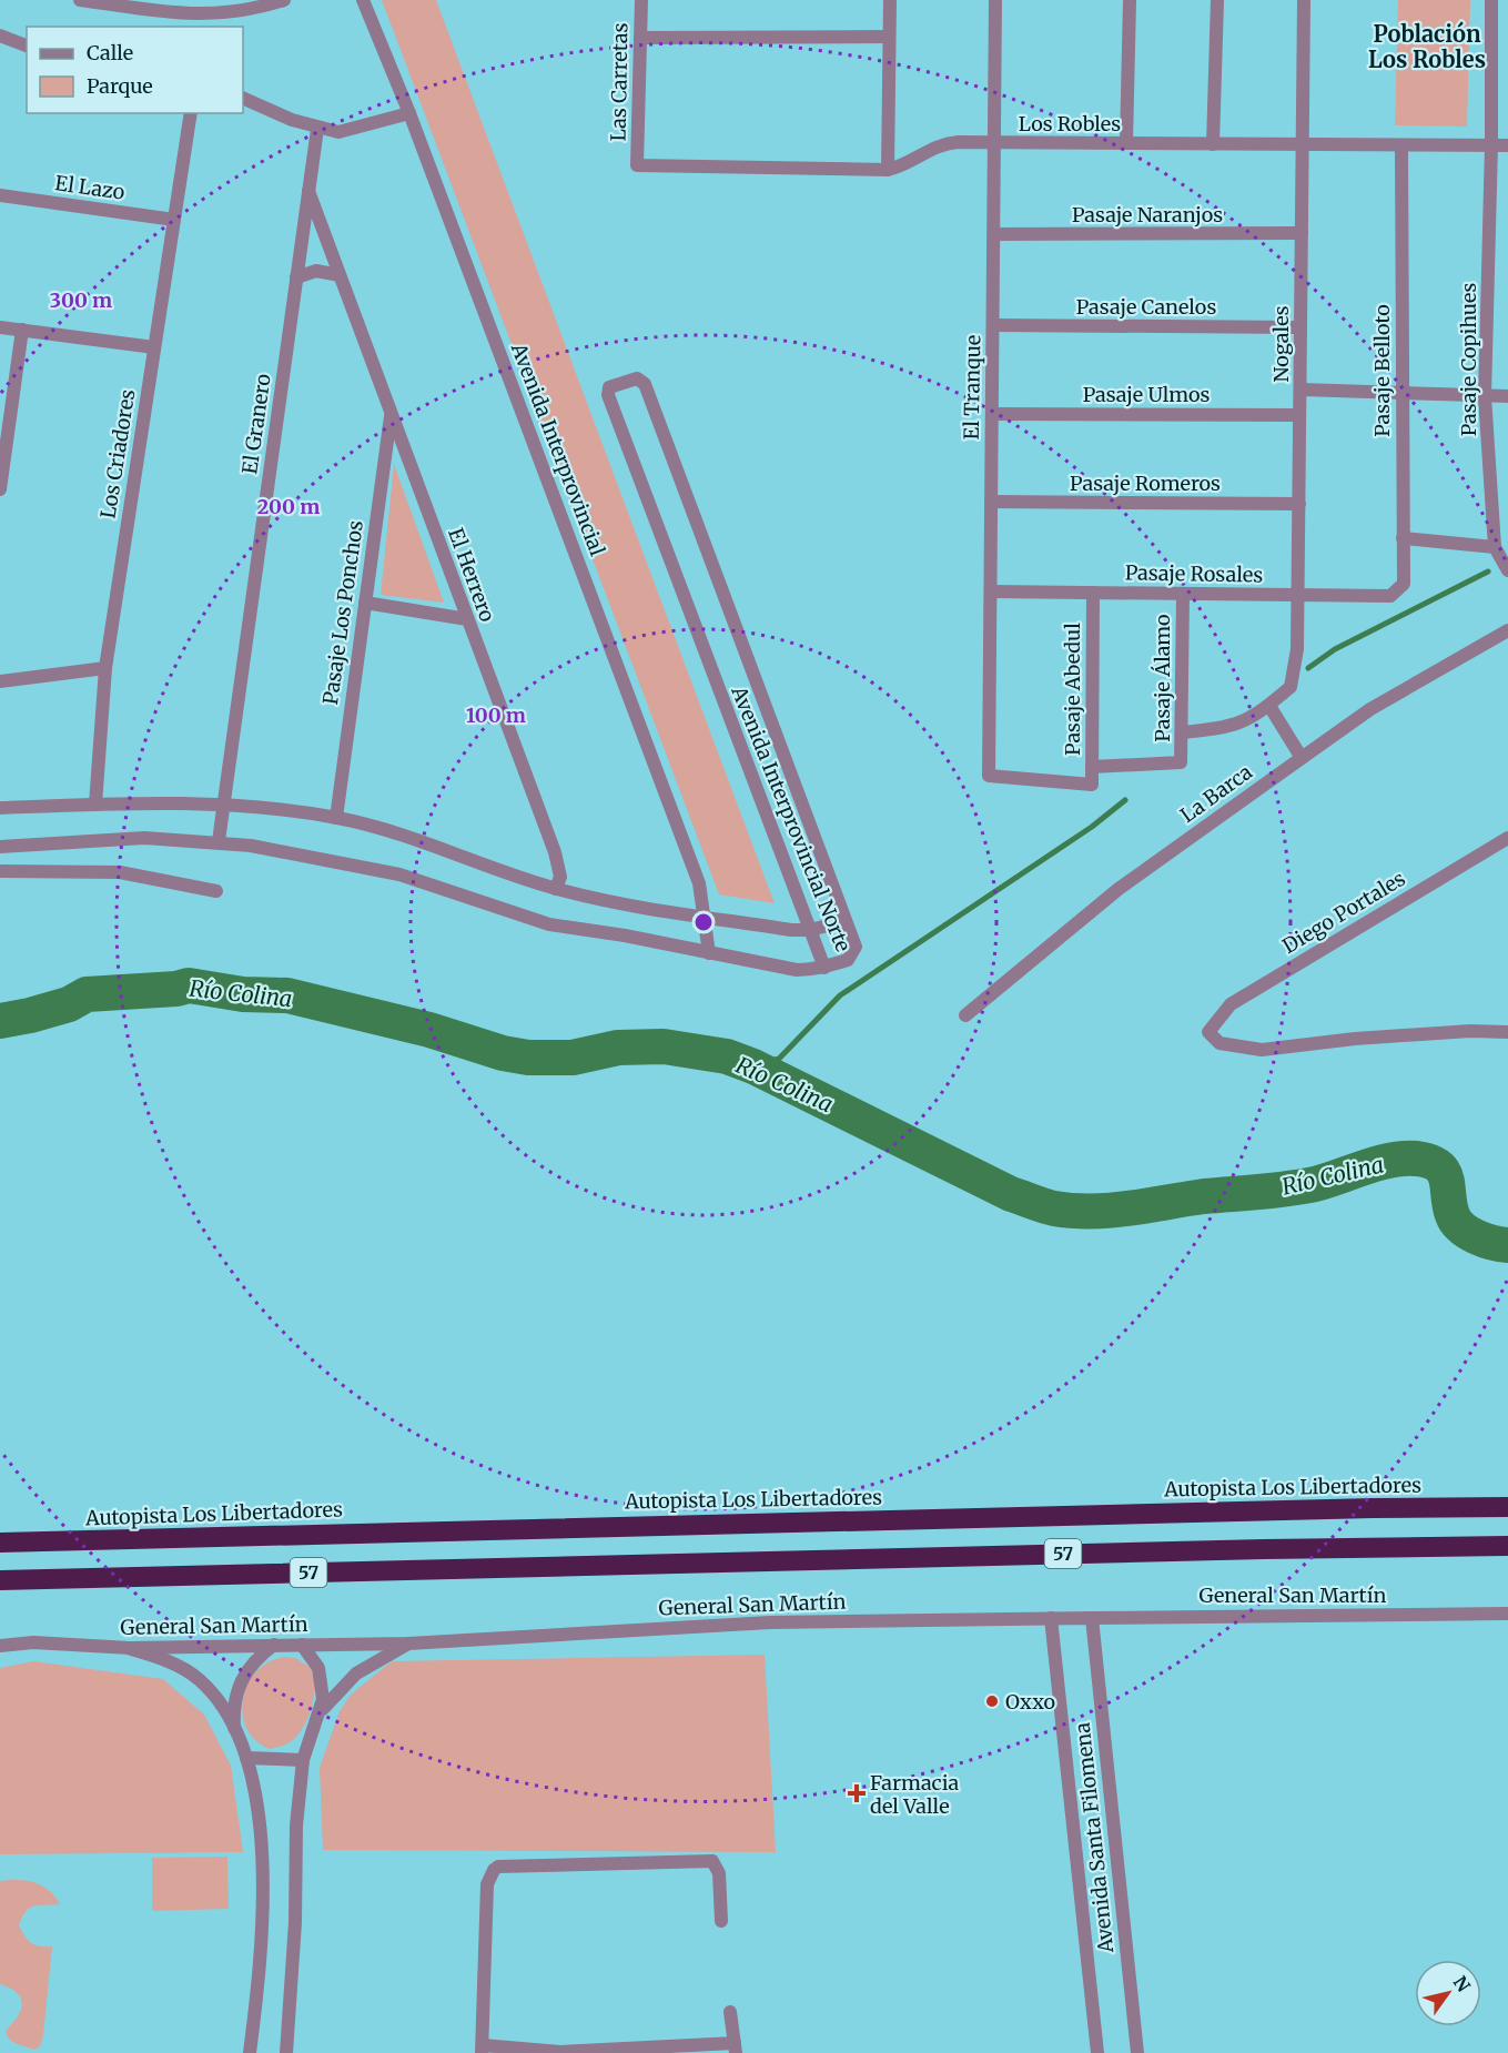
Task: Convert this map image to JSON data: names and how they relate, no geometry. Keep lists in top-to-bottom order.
{
  "streets": {
    "highway": ["Autopista Los Libertadores", "57"],
    "street": [
      "Las Carretas",
      "Los Robles",
      "El Lazo",
      "Pasaje Naranjos",
      "Pasaje Canelos",
      "Nogales",
      "Pasaje Copihues",
      "Pasaje Belloto",
      "El Tranque",
      "Pasaje Ulmos",
      "El Granero",
      "Avenida Interprovincial",
      "Los Criadores",
      "Pasaje Romeros",
      "Pasaje Rosales",
      "El Herrero",
      "Pasaje Los Ponchos",
      "Pasaje Álamo",
      "Pasaje Abedul",
      "La Barca",
      "Avenida Interprovincial Norte",
      "Diego Portales",
      "General San Martín",
      "Avenida Santa Filomena"
    ]
  },
  "crossings": [
    ["Las Carretas", "Los Robles"],
    ["Los Robles", "Nogales"],
    ["Los Robles", "Pasaje Copihues"],
    ["Los Robles", "Pasaje Belloto"],
    ["Los Robles", "El Tranque"],
    ["El Lazo", "Los Criadores"],
    ["Pasaje Naranjos", "Nogales"],
    ["Pasaje Naranjos", "El Tranque"],
    ["Pasaje Canelos", "Nogales"],
    ["Pasaje Canelos", "El Tranque"],
    ["Nogales", "Pasaje Ulmos"],
    ["Nogales", "Pasaje Romeros"],
    ["Nogales", "Pasaje Rosales"],
    ["Pasaje Belloto", "Pasaje Rosales"],
    ["El Tranque", "Pasaje Ulmos"],
    ["El Tranque", "Pasaje Romeros"],
    ["El Tranque", "Pasaje Rosales"],
    ["El Tranque", "Pasaje Abedul"],
    ["El Granero", "El Herrero"],
    ["Pasaje Rosales", "Pasaje Álamo"],
    ["Pasaje Rosales", "Pasaje Abedul"],
    ["El Herrero", "Pasaje Los Ponchos"],
    ["Pasaje Álamo", "Pasaje Abedul"],
    ["General San Martín", "Avenida Santa Filomena"]
  ],
  "districts": ["Población Los Robles"],
  "water": ["Río Colina"],
  "places": {
    "other": ["Oxxo"],
    "health": ["Farmacia del Valle"]
  },
  "legend": ["Calle", "Parque"],
  "north": "top right",
  "rings": ["300 m", "200 m", "100 m"]
}
